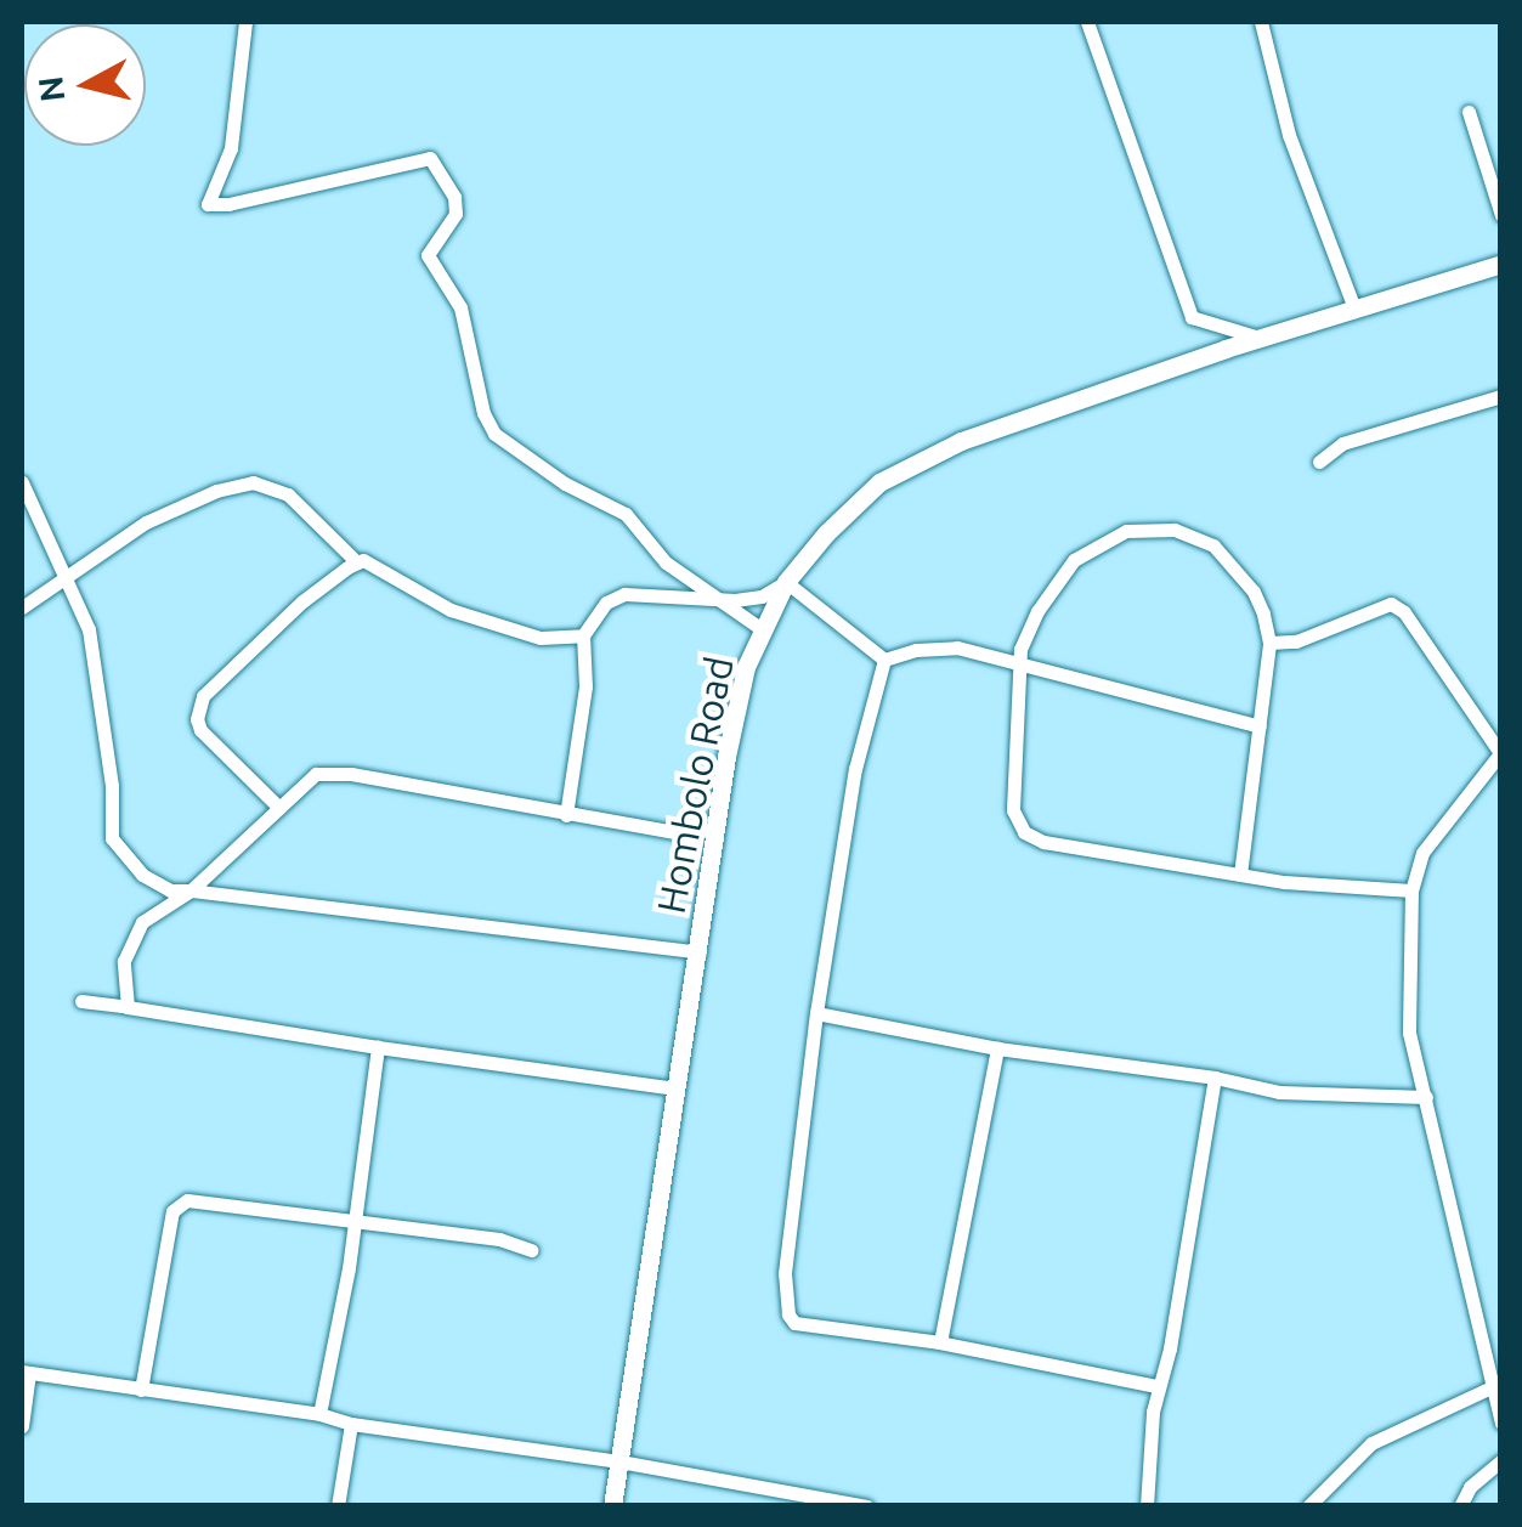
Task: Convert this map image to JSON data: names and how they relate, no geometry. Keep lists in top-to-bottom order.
{
  "streets": {
    "street": ["Hombolo Road"]
  },
  "north": "left"
}
